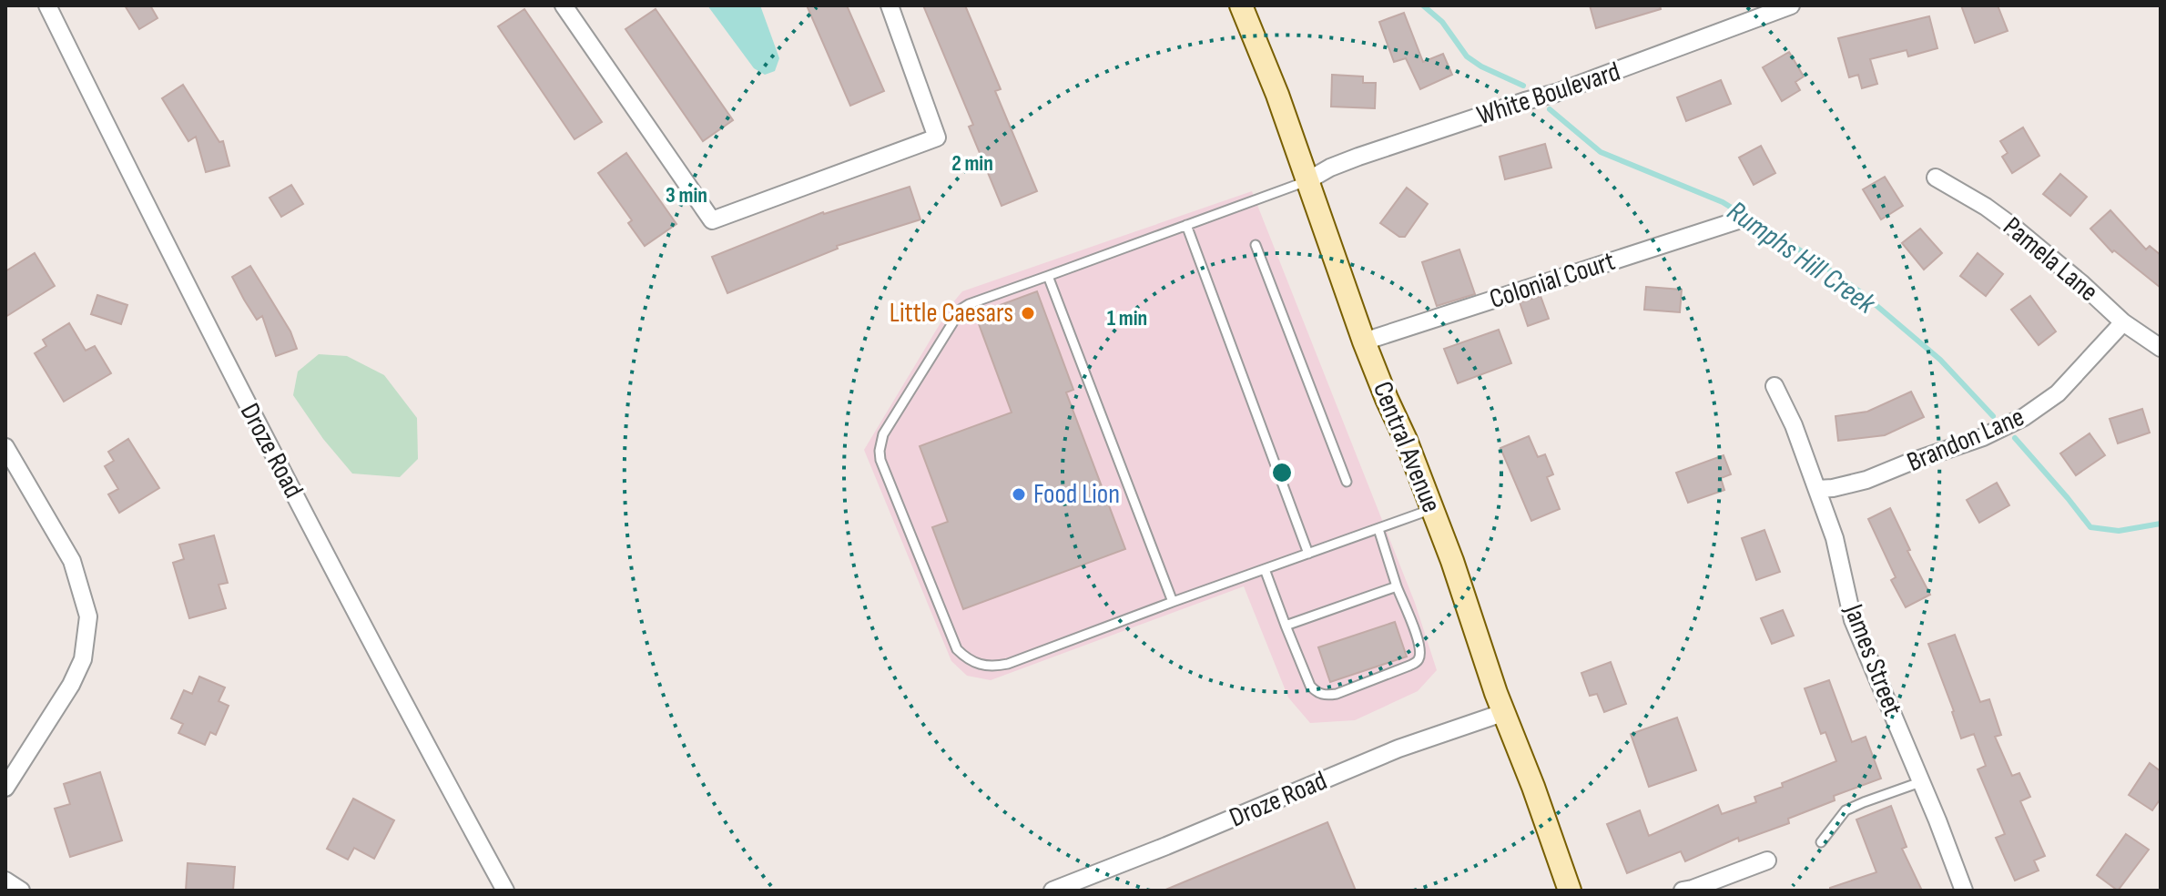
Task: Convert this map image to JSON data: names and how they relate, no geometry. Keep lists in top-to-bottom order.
{
  "streets": {
    "street": [
      "White Boulevard",
      "Pamela Lane",
      "Colonial Court",
      "Brandon Lane",
      "Central Avenue",
      "Droze Road",
      "James Street"
    ]
  },
  "crossings": [
    ["White Boulevard", "Central Avenue"],
    ["Pamela Lane", "Brandon Lane"],
    ["Colonial Court", "Central Avenue"],
    ["Brandon Lane", "James Street"],
    ["Central Avenue", "Droze Road"]
  ],
  "water": ["Rumphs Hill Creek"],
  "places": ["Little Caesars", "Food Lion"],
  "rings": ["2 min", "3 min", "1 min"]
}
